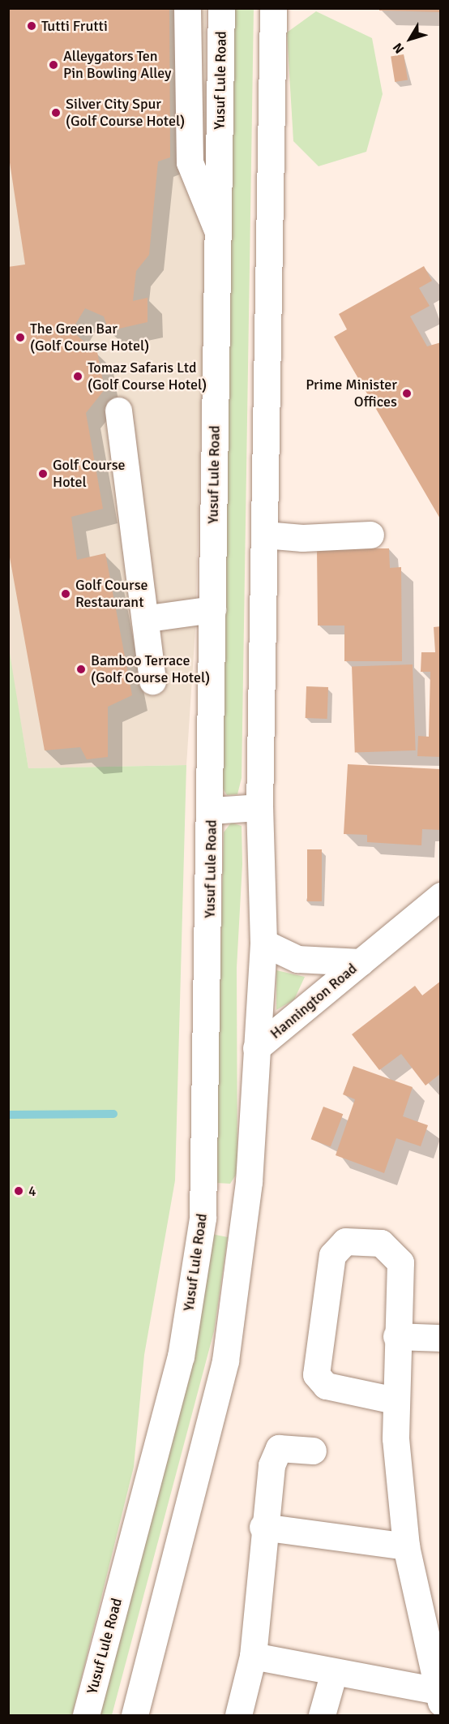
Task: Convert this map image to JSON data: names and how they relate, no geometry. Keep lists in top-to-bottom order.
{
  "streets": {
    "main road": ["Yusuf Lule Road", "Hannington Road"]
  },
  "places": [
    "Tutti Frutti",
    "Alleygators Ten Pin Bowling Alley",
    "Silver City Spur (Golf Course Hotel)",
    "The Green Bar (Golf Course Hotel)",
    "Tomaz Safaris Ltd (Golf Course Hotel)",
    "Prime Minister Offices",
    "Golf Course Hotel",
    "Golf Course Restaurant",
    "Bamboo Terrace (Golf Course Hotel)",
    "4"
  ],
  "north": "bottom left"
}
